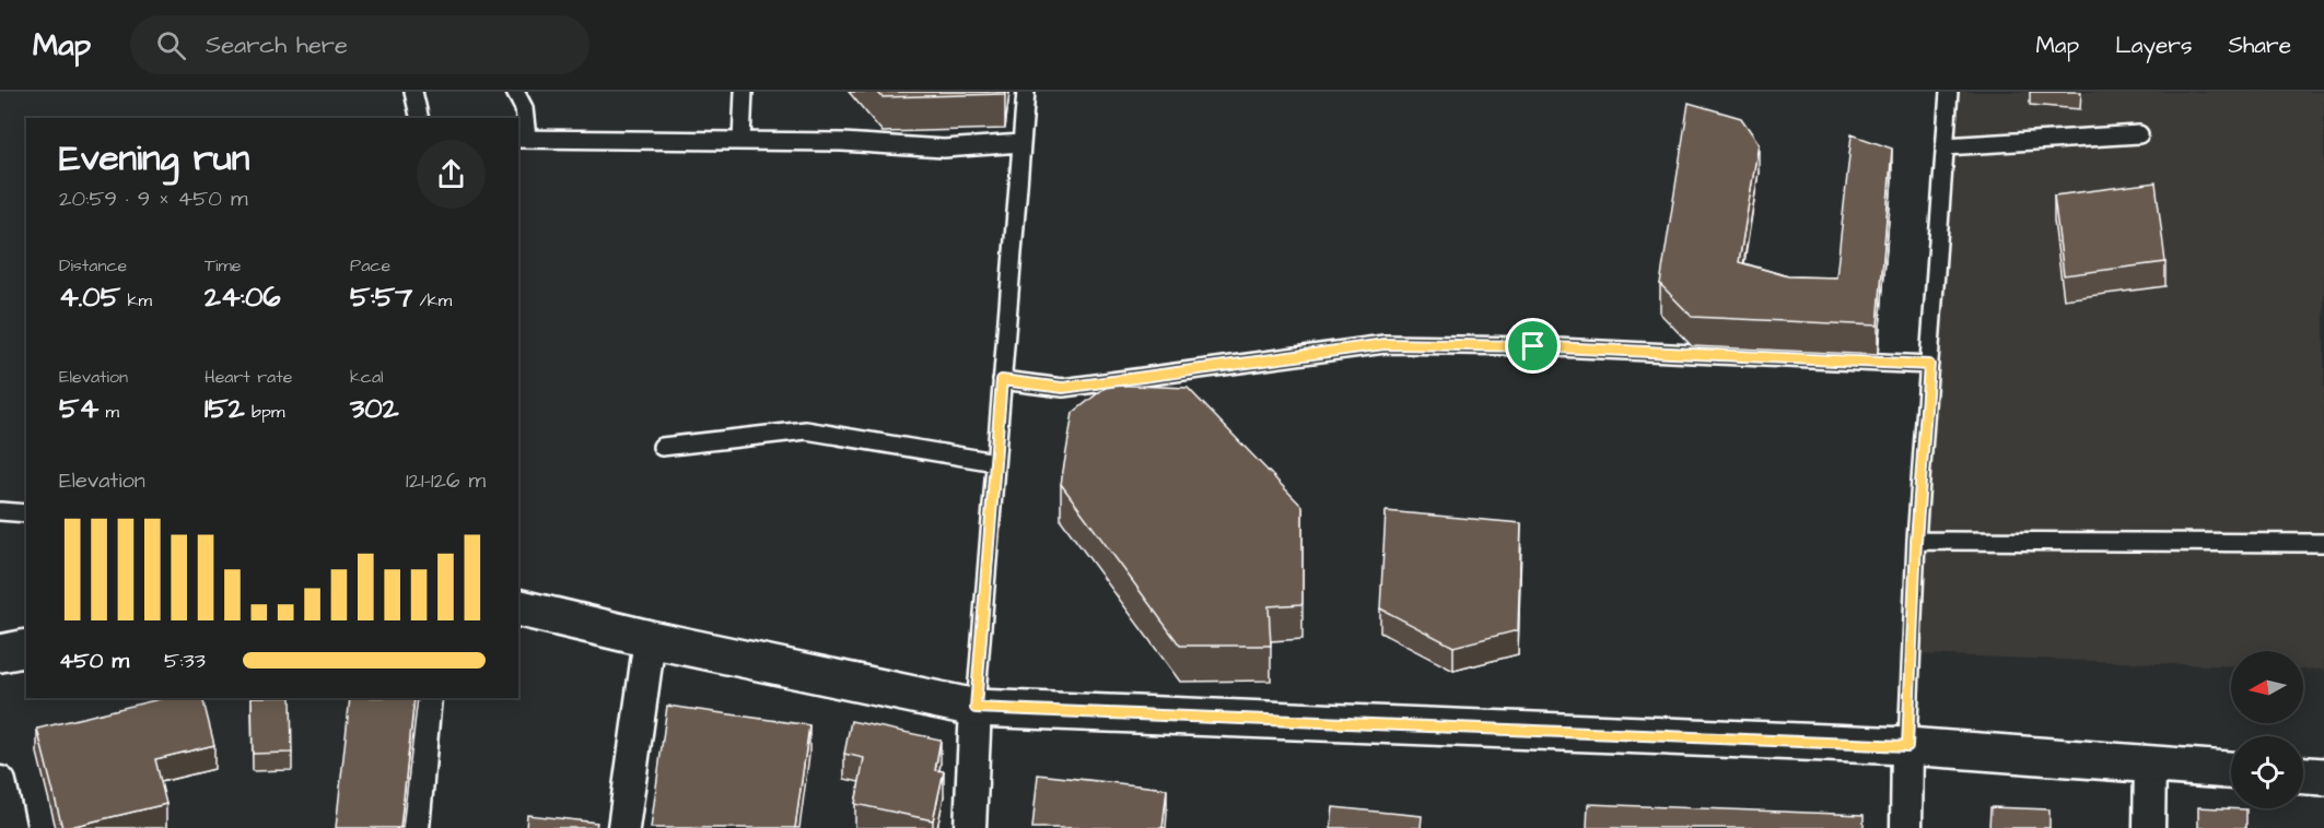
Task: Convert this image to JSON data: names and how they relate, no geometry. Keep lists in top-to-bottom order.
{
  "north": "left",
  "page": {
    "header": "Map",
    "search": "Search here",
    "nav": ["Map", "Layers", "Share"],
    "heading": ["Evening run", "20:59 · 9 × 450 m"],
    "stats": [
      ["Distance", "4.05 km"],
      ["Time", "24:06"],
      ["Pace", "5:57 /km"],
      ["Elevation", "54 m"],
      ["Heart rate", "152 bpm"],
      ["kcal", "302"]
    ],
    "chart": ["Elevation", "121–126 m"],
    "list": [
      {
        "name": "450 m",
        "note": "5:33"
      }
    ]
  }
}
